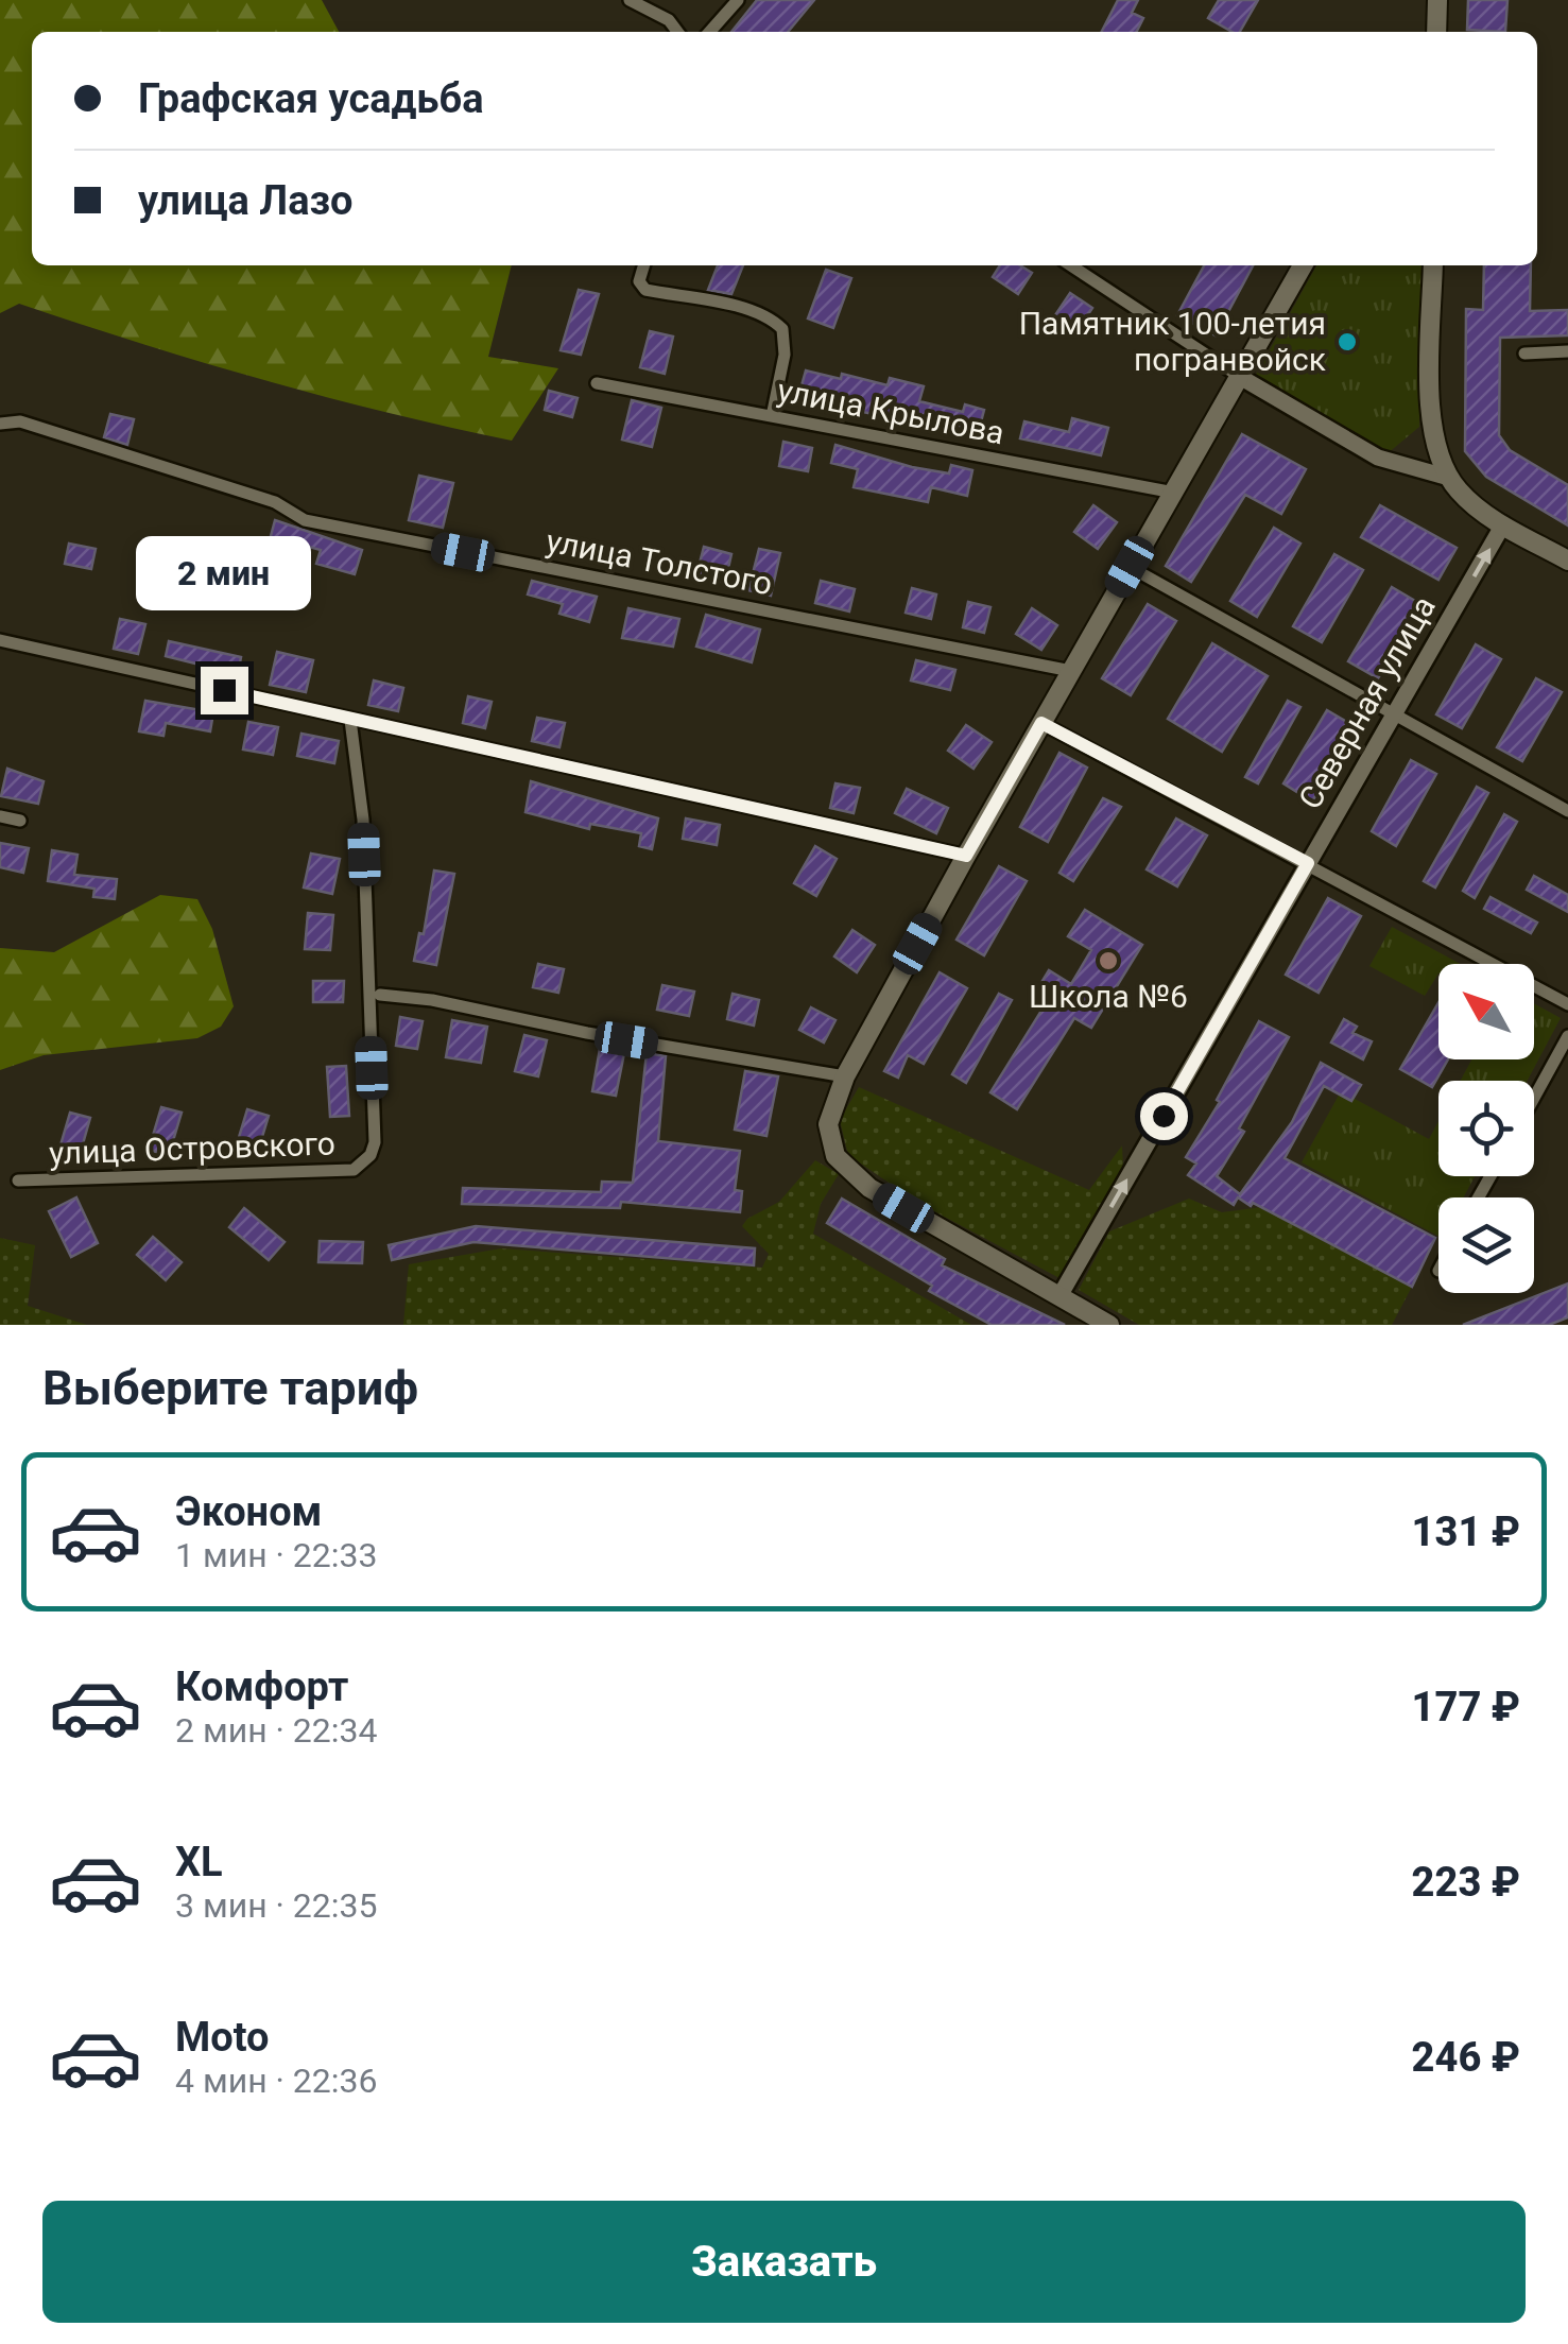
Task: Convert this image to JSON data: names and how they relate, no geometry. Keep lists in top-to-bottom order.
{
  "streets": {
    "street": [
      "улица Крылова",
      "улица Толстого",
      "Северная улица",
      "улица Островского"
    ]
  },
  "one_way": ["Северная улица"],
  "places": ["Памятник 100-летия погранвойск", "Школа №6"],
  "north": "top left",
  "page": {
    "banner": ["Графская усадьба", "улица Лазо"],
    "bubble": "2 мин",
    "heading": "Выберите тариф",
    "list": [
      {
        "name": "Эконом",
        "note": "1 мин · 22:33",
        "value": "131 ₽"
      },
      {
        "name": "Комфорт",
        "note": "2 мин · 22:34",
        "value": "177 ₽"
      },
      {
        "name": "XL",
        "note": "3 мин · 22:35",
        "value": "223 ₽"
      },
      {
        "name": "Moto",
        "note": "4 мин · 22:36",
        "value": "246 ₽"
      }
    ],
    "buttons": "Заказать"
  }
}
